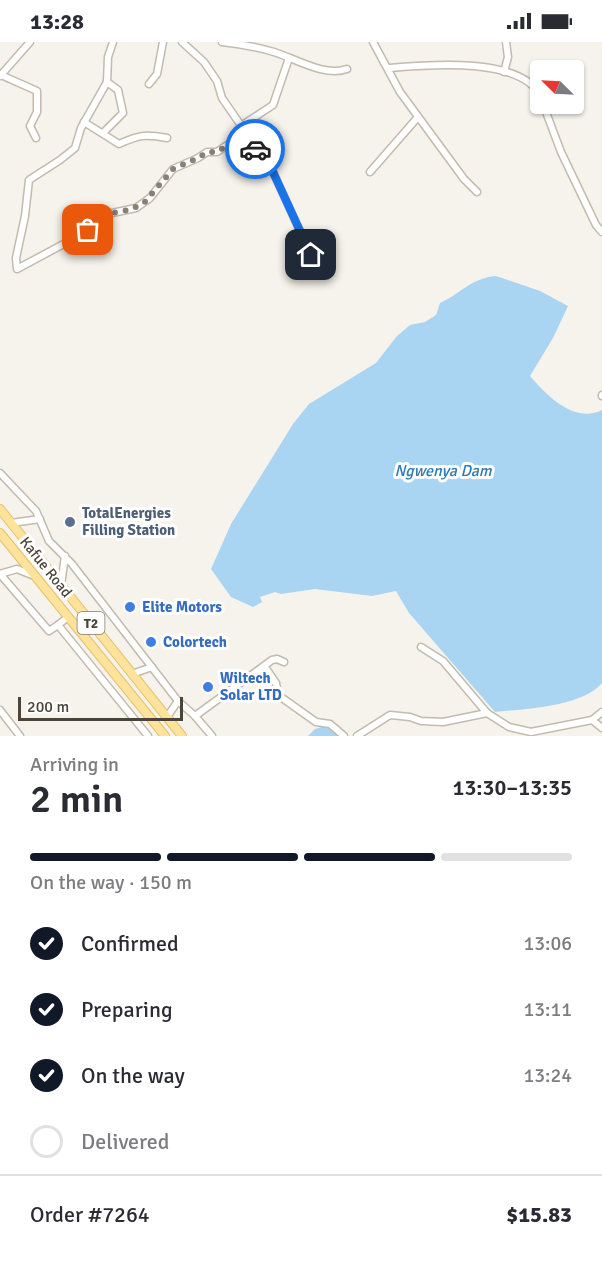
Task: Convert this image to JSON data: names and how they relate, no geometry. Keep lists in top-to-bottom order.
{
  "streets": {
    "main road": ["Kafue Road", "T2"]
  },
  "water": ["Ngwenya Dam"],
  "places": [
    "TotalEnergies Filling Station",
    "Elite Motors",
    "Colortech",
    "Wiltech Solar LTD"
  ],
  "scale_bar": "200 m",
  "north": "top left",
  "page": {
    "status": "13:28",
    "scale": "200 m",
    "heading": ["2 min", "Arriving in", "13:30–13:35"],
    "panel": ["Order #7264", "$15.83"],
    "bar": "On the way · 150 m",
    "list": [
      ["Confirmed", "13:06"],
      ["Preparing", "13:11"],
      ["On the way", "13:24"],
      "Delivered"
    ]
  }
}
